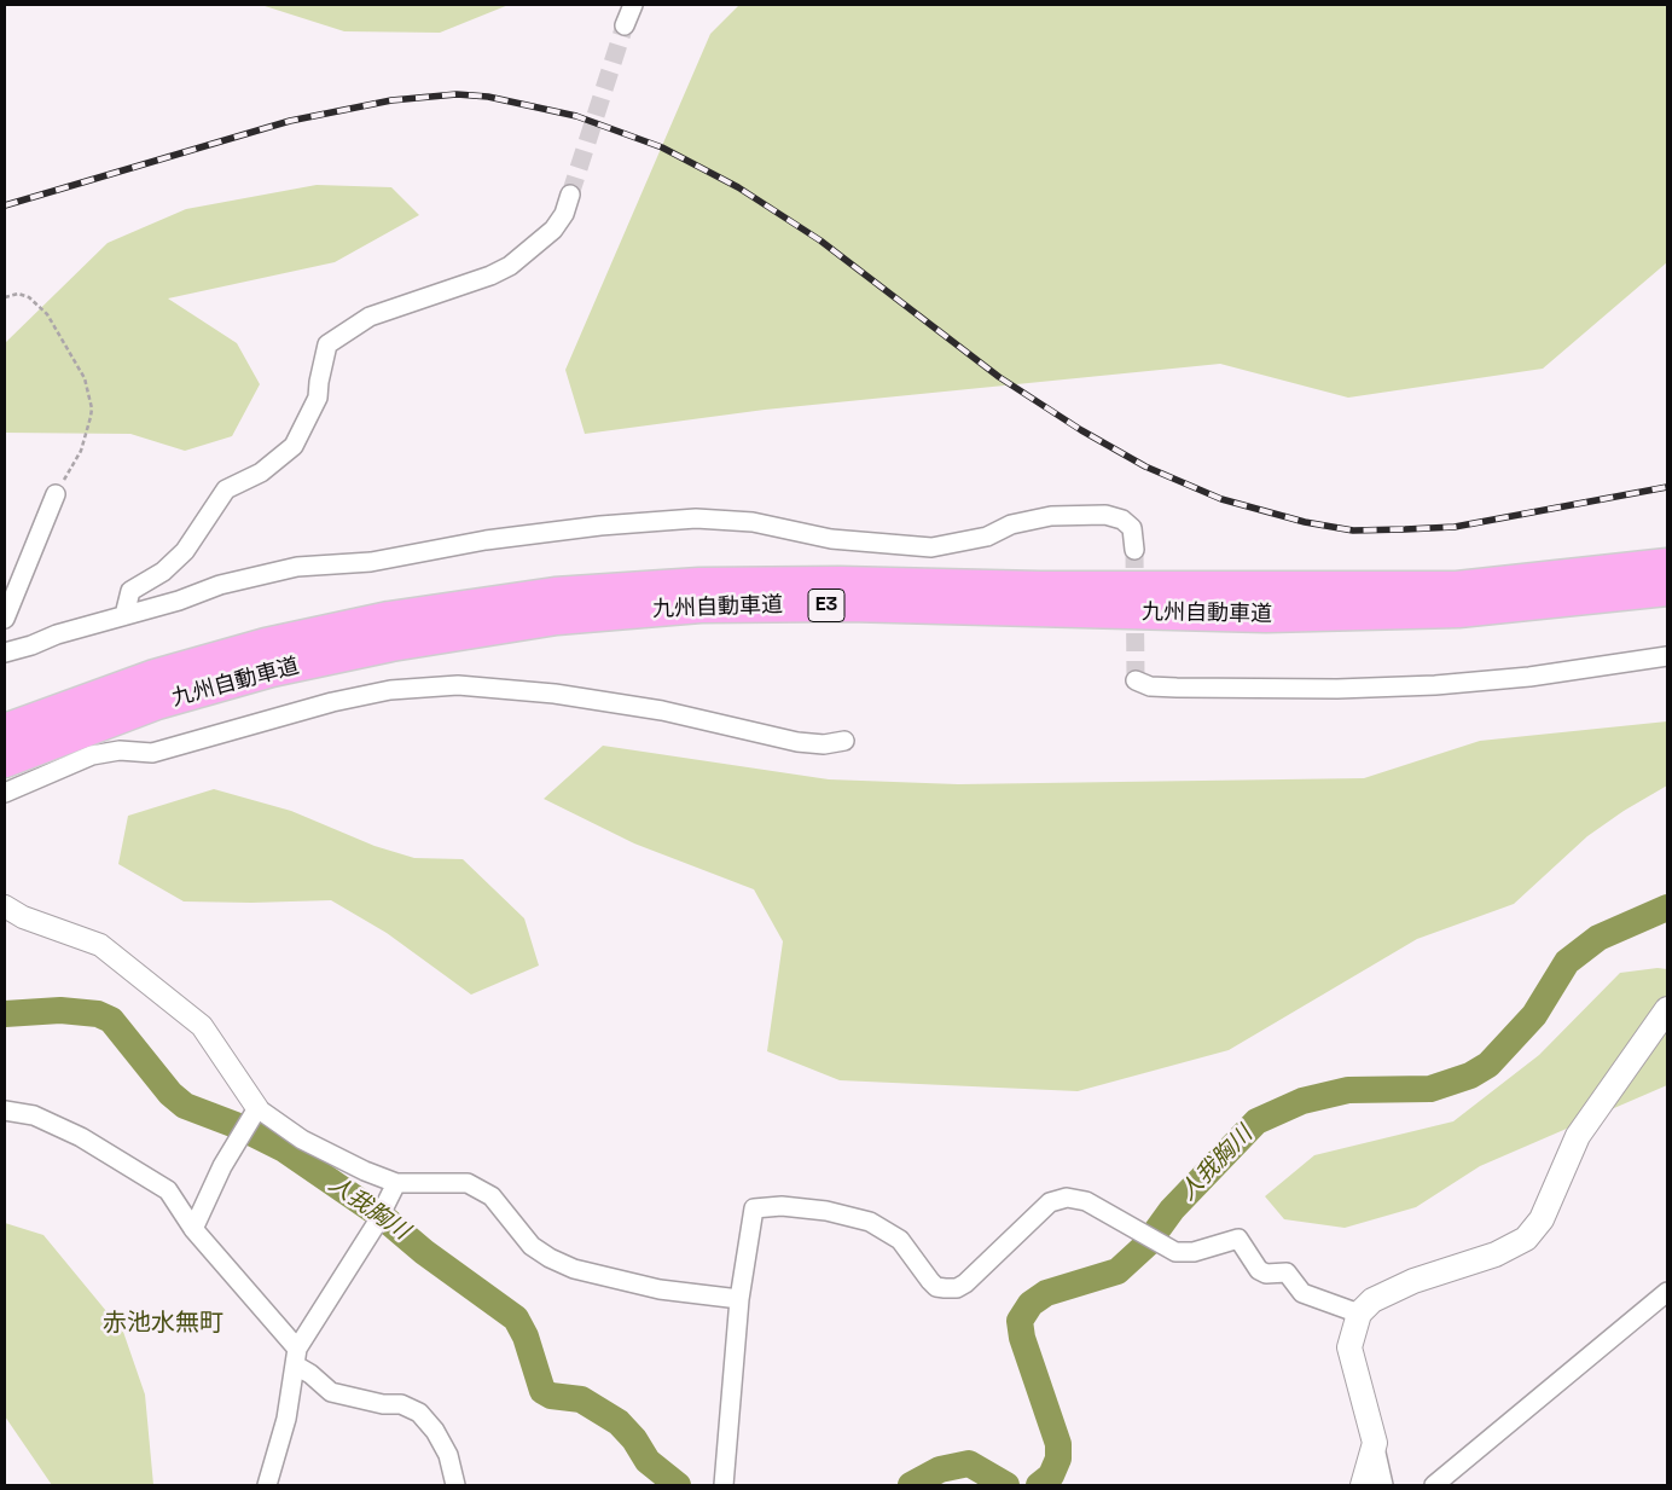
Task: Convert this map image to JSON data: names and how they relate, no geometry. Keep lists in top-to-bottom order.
{
  "streets": {
    "highway": ["E3", "九州自動車道"]
  },
  "districts": ["赤池水無町"],
  "water": ["人我胸川"]
}
